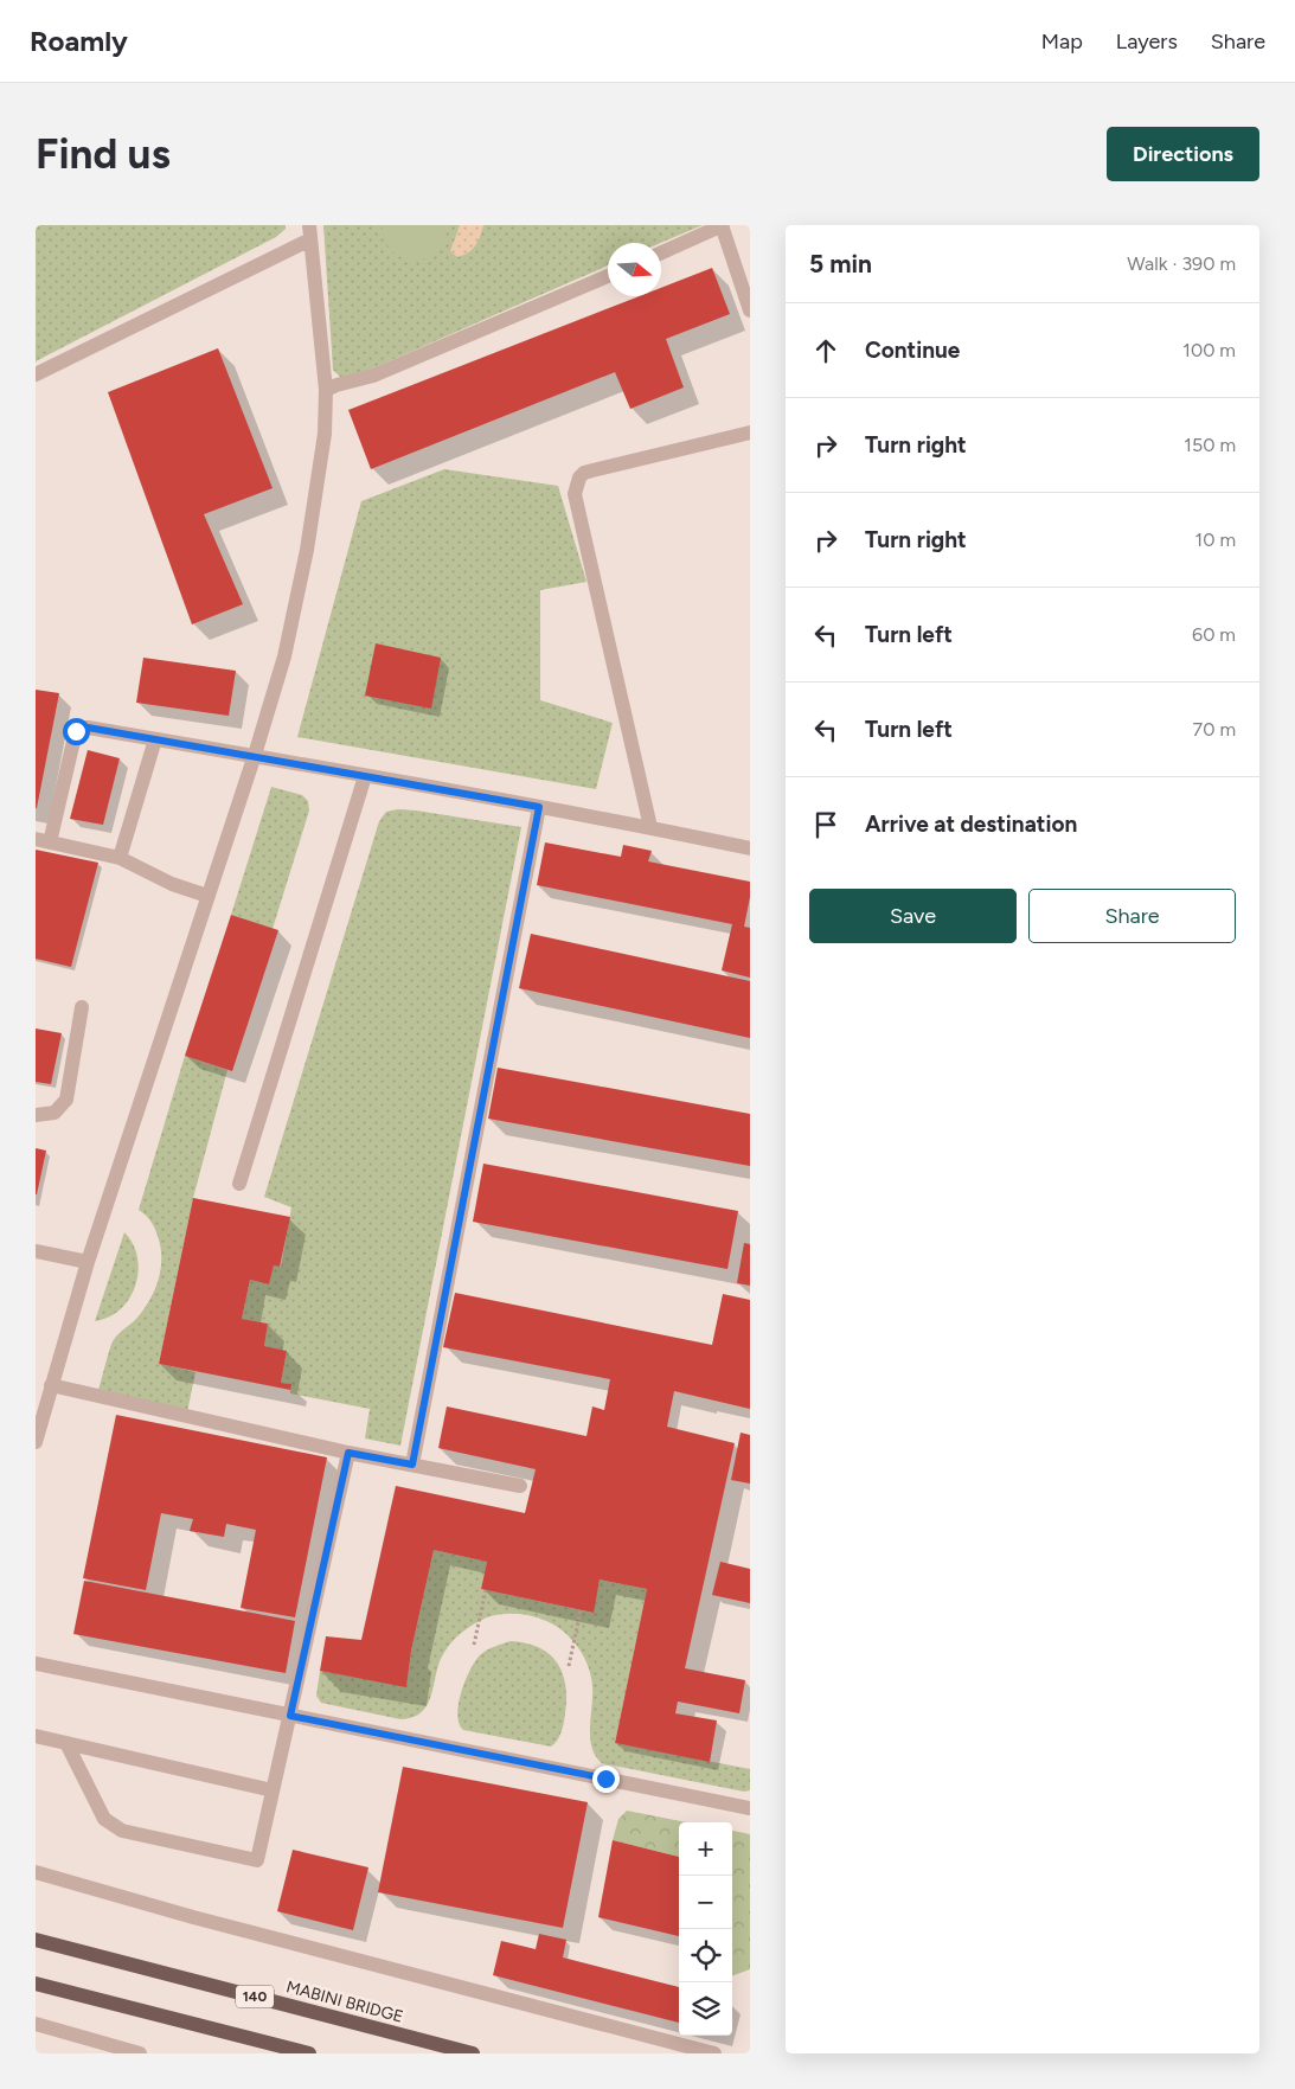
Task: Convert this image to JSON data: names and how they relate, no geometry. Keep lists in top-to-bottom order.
{
  "streets": {
    "main road": ["140", "MABINI BRIDGE"]
  },
  "north": "right",
  "page": {
    "header": "Roamly",
    "nav": ["Map", "Layers", "Share"],
    "buttons": [
      "Directions",
      ["Save", "Share"]
    ],
    "title": "Find us",
    "heading": ["5 min", "Walk · 390 m"],
    "list": [
      ["Continue", "100 m"],
      ["Turn right", "150 m"],
      ["Turn right", "10 m"],
      ["Turn left", "60 m"],
      ["Turn left", "70 m"],
      "Arrive at destination"
    ],
    "map_buttons": ["+", "−"]
  }
}
